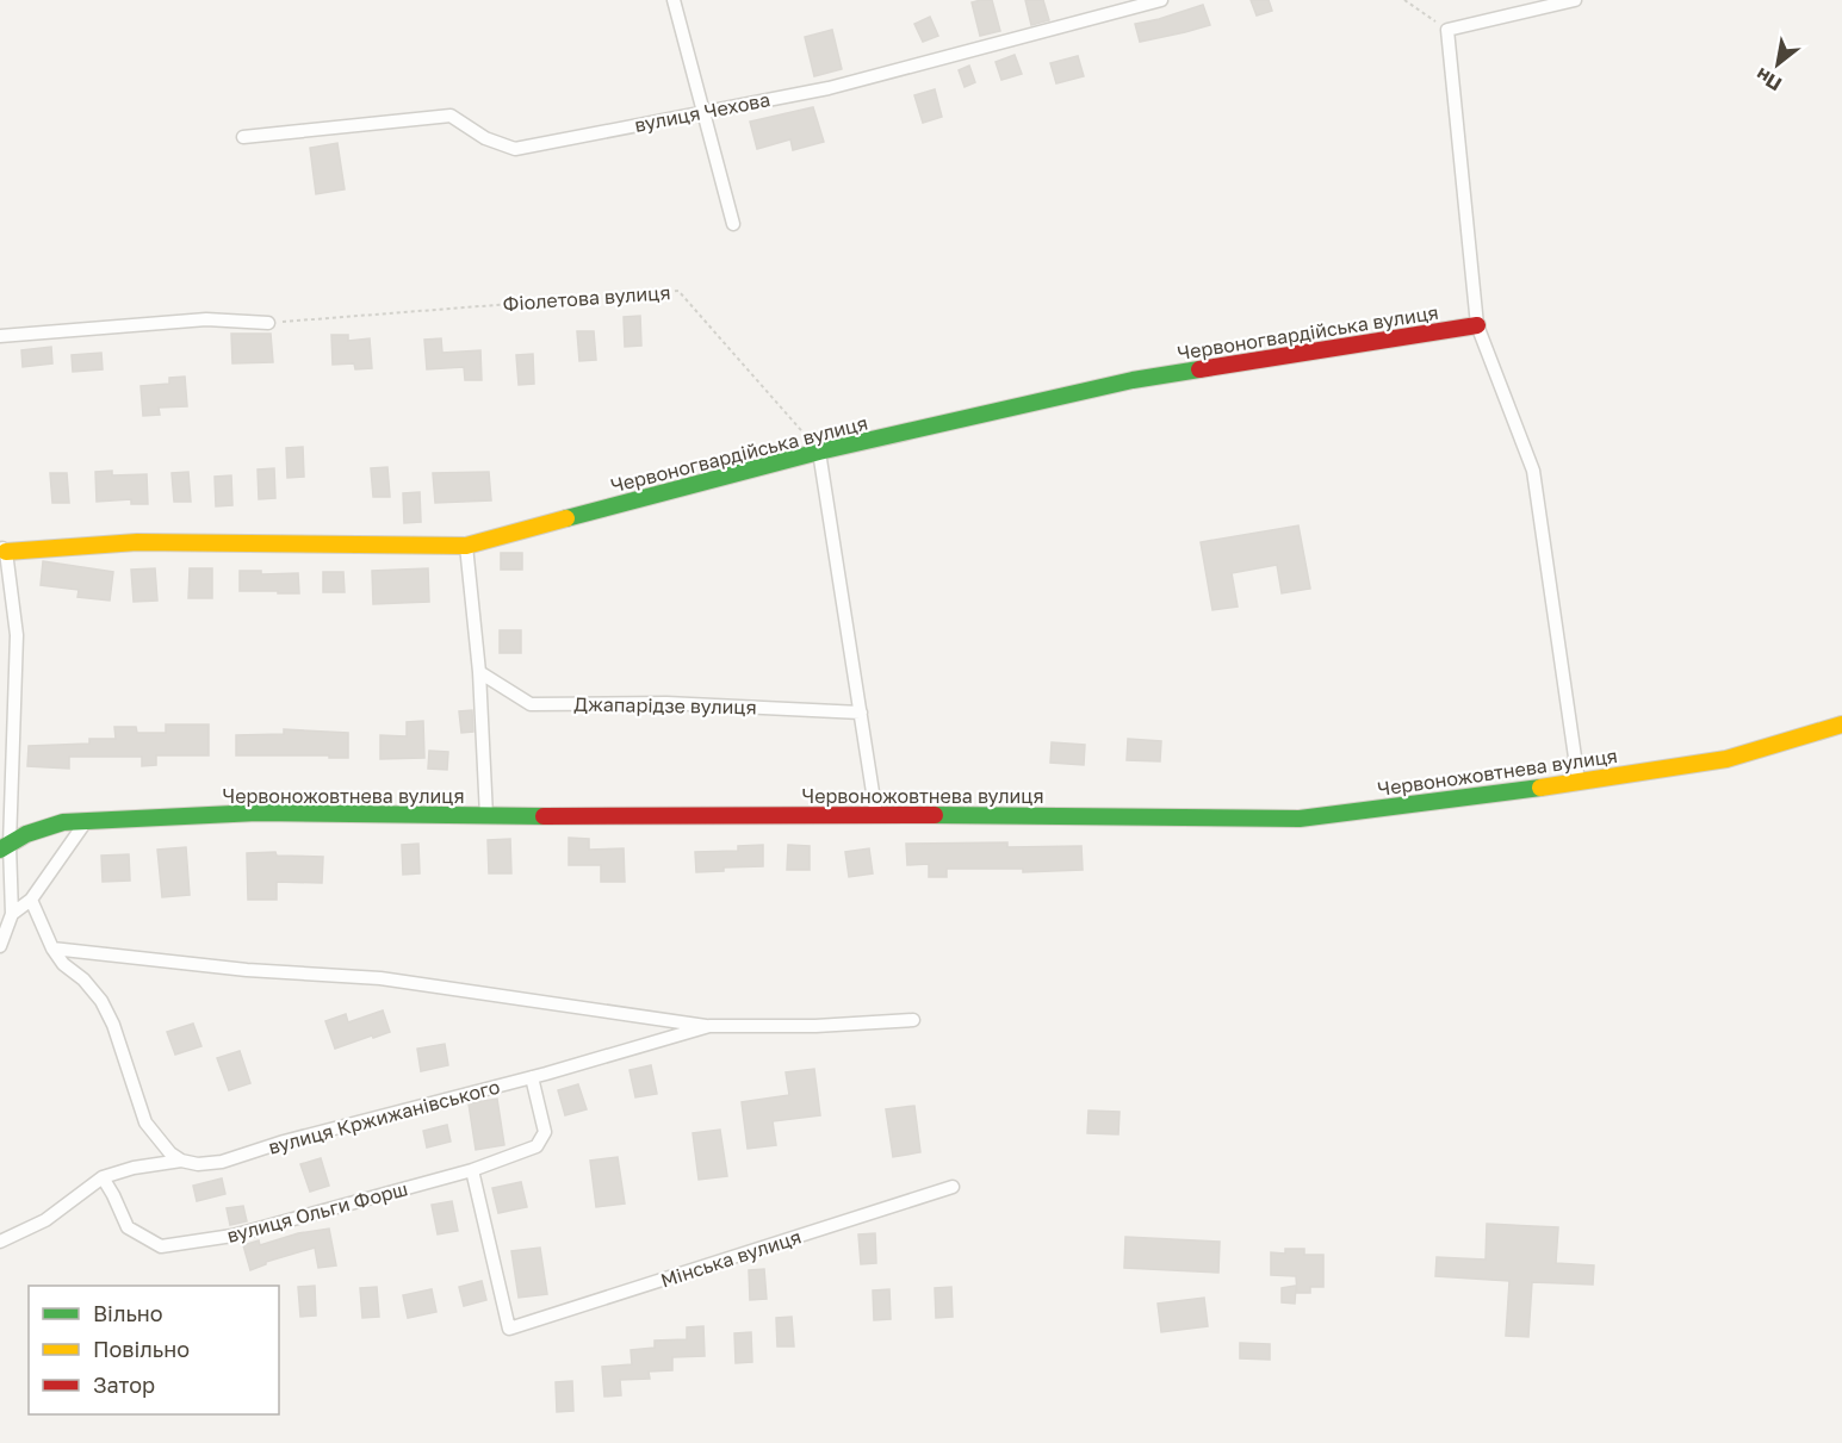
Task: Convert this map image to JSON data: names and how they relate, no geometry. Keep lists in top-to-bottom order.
{
  "streets": {
    "street": [
      "вулиця Чехова",
      "Червоногвардійська вулиця",
      "Джапарідзе вулиця",
      "Червоножовтнева вулиця",
      "вулиця Кржижанівського",
      "вулиця Ольги Форш",
      "Мінська вулиця"
    ],
    "path": ["Фіолетова вулиця"]
  },
  "crossings": [
    ["Фіолетова вулиця", "Червоногвардійська вулиця"],
    ["вулиця Кржижанівського", "вулиця Ольги Форш"],
    ["вулиця Ольги Форш", "Мінська вулиця"]
  ],
  "legend": ["Вільно", "Повільно", "Затор"],
  "north": "bottom left"
}
